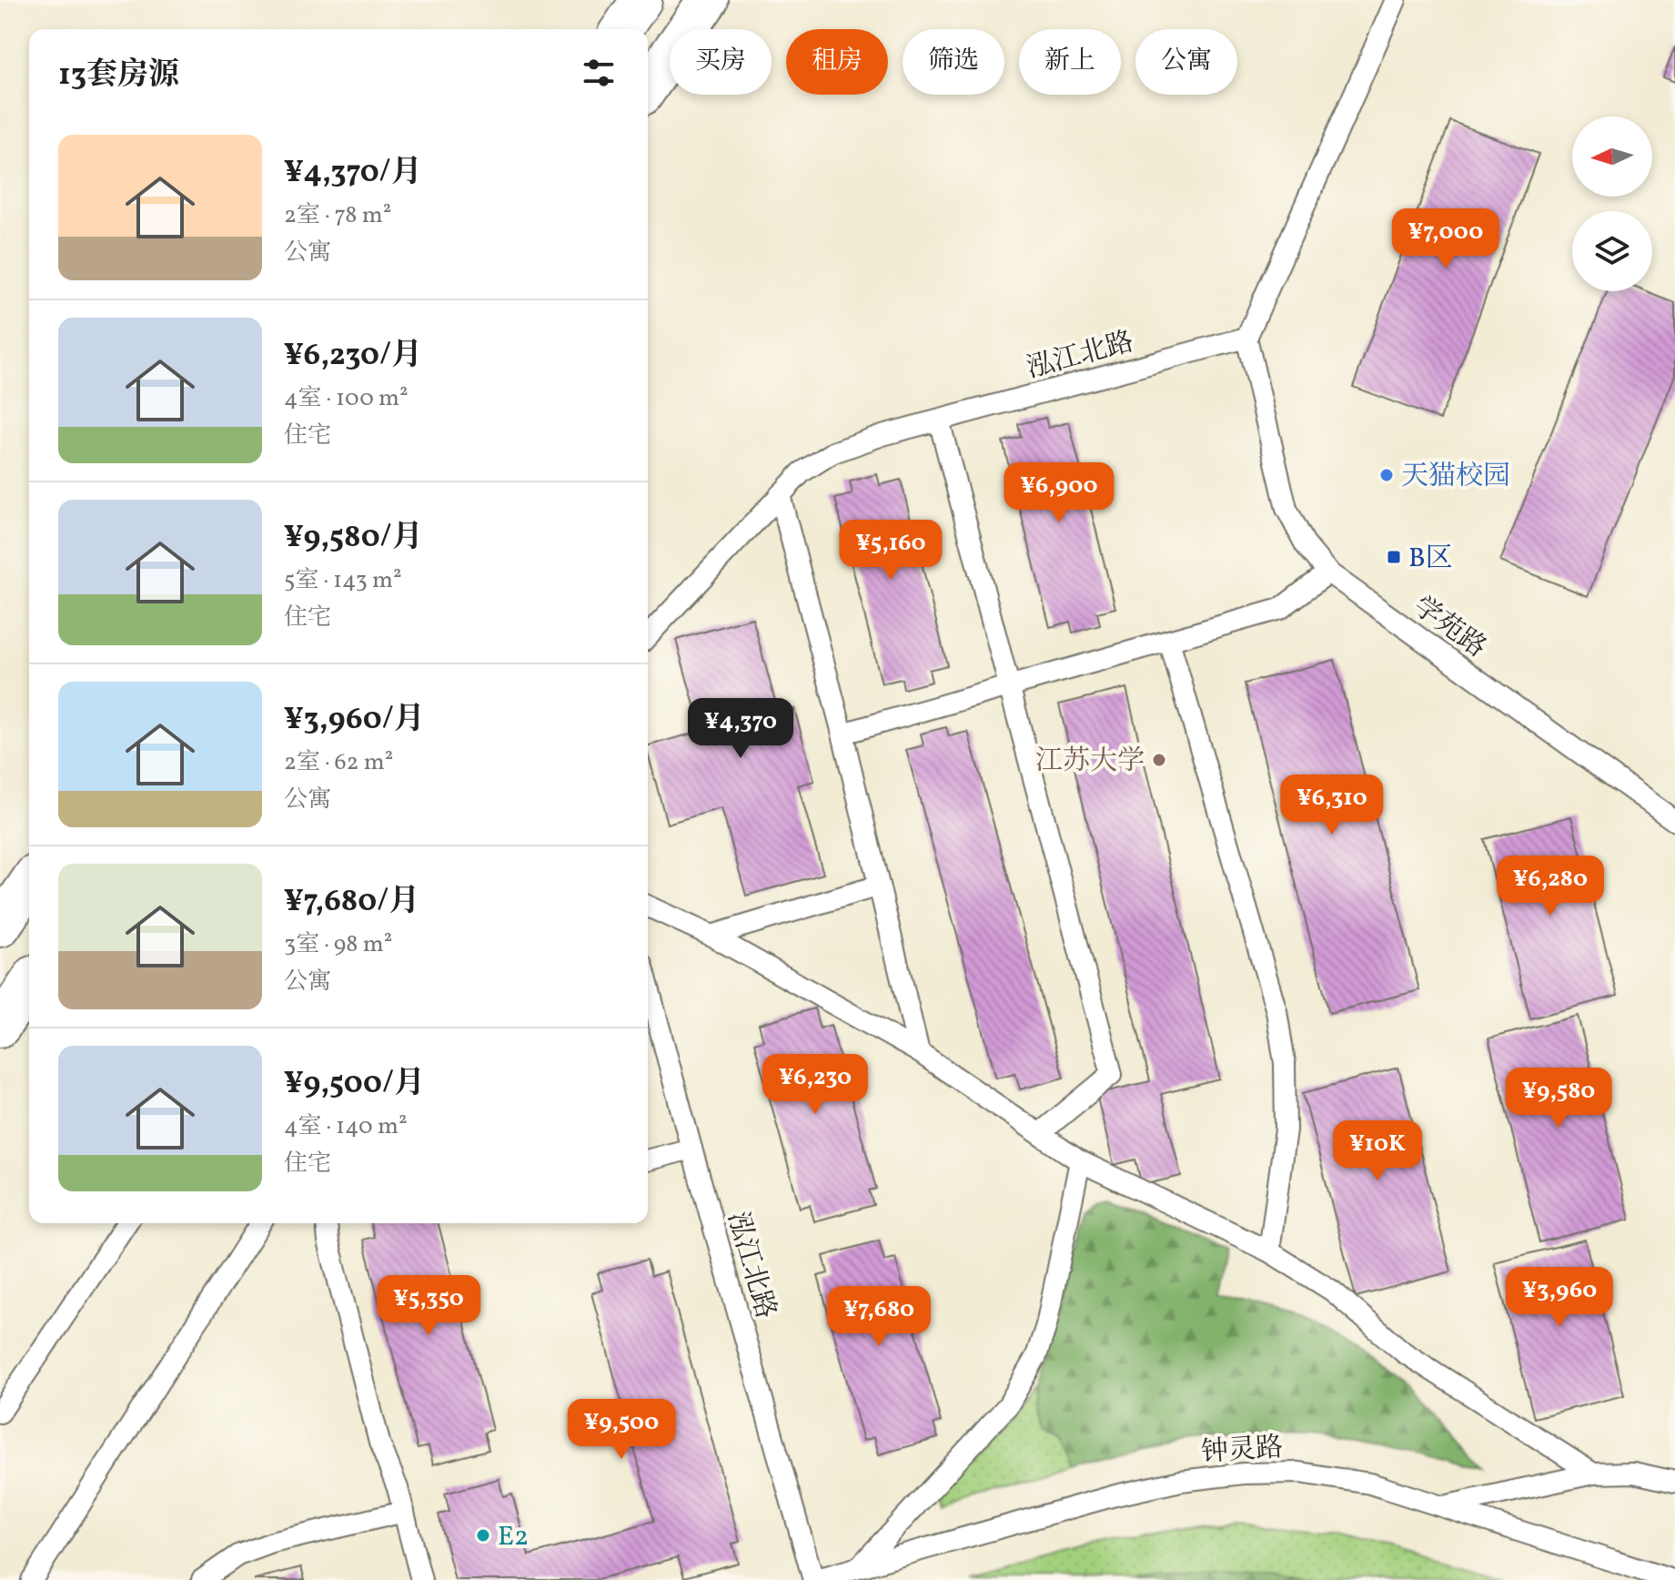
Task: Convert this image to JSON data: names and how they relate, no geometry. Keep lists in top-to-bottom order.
{
  "streets": {
    "lane": ["泓江北路", "学苑路", "钟灵路"]
  },
  "crossings": [
    ["泓江北路", "学苑路"],
    ["泓江北路", "钟灵路"]
  ],
  "places": {
    "other": ["天猫校园", "江苏大学", "E2"],
    "transit": ["B区"]
  },
  "north": "left",
  "page": {
    "chip": [
      "买房",
      "租房",
      "筛选",
      "新上",
      "公寓"
    ],
    "heading": "13套房源",
    "list": [
      {
        "name": "¥4,370/月",
        "note": "2室 · 78 m² · 公寓"
      },
      {
        "name": "¥6,230/月",
        "note": "4室 · 100 m² · 住宅"
      },
      {
        "name": "¥9,580/月",
        "note": "5室 · 143 m² · 住宅"
      },
      {
        "name": "¥3,960/月",
        "note": "2室 · 62 m² · 公寓"
      },
      {
        "name": "¥7,680/月",
        "note": "3室 · 98 m² · 公寓"
      },
      {
        "name": "¥9,500/月",
        "note": "4室 · 140 m² · 住宅"
      }
    ],
    "price": [
      "¥7,000",
      "¥6,900",
      "¥5,160",
      "¥4,370",
      "¥6,310",
      "¥6,280",
      "¥6,230",
      "¥9,580",
      "¥10K",
      "¥3,960",
      "¥5,350",
      "¥7,680",
      "¥9,500"
    ]
  }
}
